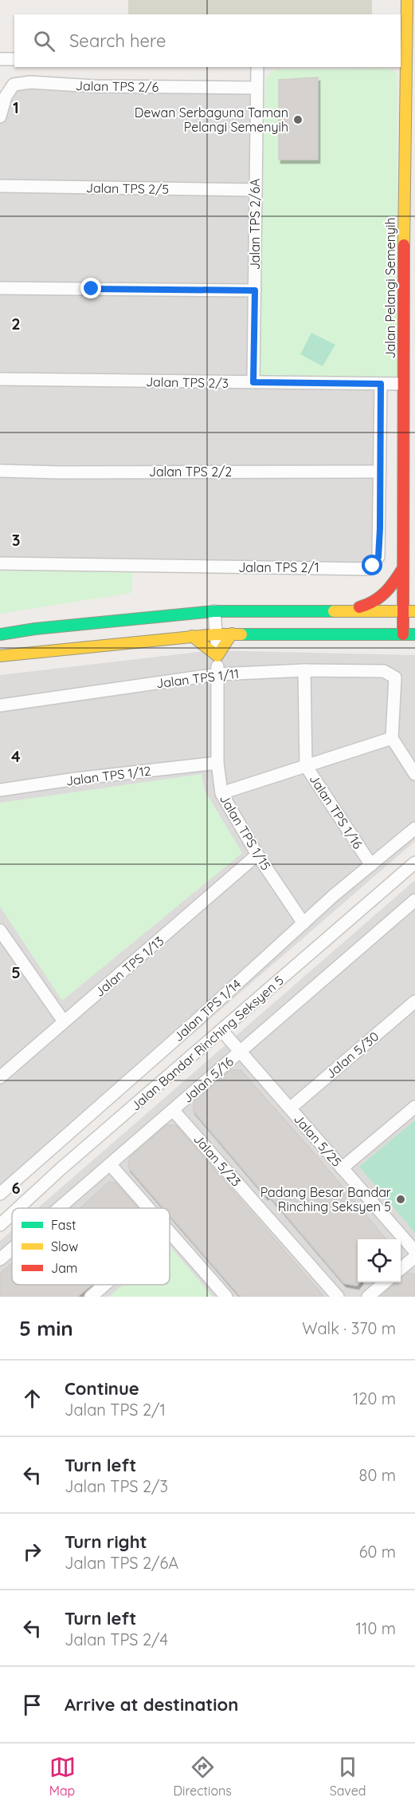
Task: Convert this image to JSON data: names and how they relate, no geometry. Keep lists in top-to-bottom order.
{
  "streets": {
    "street": [
      "Jalan TPS 2/6",
      "Jalan TPS 2/5",
      "Jalan TPS 2/6A",
      "Jalan Pelangi Semenyih",
      "Jalan TPS 2/3",
      "Jalan TPS 2/2",
      "Jalan TPS 2/1",
      "Jalan TPS 1/11",
      "Jalan TPS 1/12",
      "Jalan TPS 1/16",
      "Jalan TPS 1/15",
      "Jalan TPS 1/13",
      "Jalan TPS 1/14",
      "Jalan Bandar Rinching Seksyen 5",
      "Jalan 5/30",
      "Jalan 5/16",
      "Jalan 5/25",
      "Jalan 5/23"
    ]
  },
  "crossings": [
    ["Jalan TPS 2/6", "Jalan TPS 2/6A"],
    ["Jalan TPS 2/5", "Jalan TPS 2/6A"],
    ["Jalan TPS 2/6A", "Jalan TPS 2/3"],
    ["Jalan Pelangi Semenyih", "Jalan TPS 2/3"],
    ["Jalan TPS 2/3", "Jalan TPS 2/1"],
    ["Jalan TPS 2/2", "Jalan TPS 2/1"],
    ["Jalan TPS 1/11", "Jalan TPS 1/16"],
    ["Jalan TPS 1/11", "Jalan TPS 1/15"],
    ["Jalan TPS 1/12", "Jalan TPS 1/15"],
    ["Jalan TPS 1/16", "Jalan TPS 1/14"],
    ["Jalan TPS 1/15", "Jalan TPS 1/13"],
    ["Jalan TPS 1/15", "Jalan TPS 1/14"],
    ["Jalan Bandar Rinching Seksyen 5", "Jalan 5/25"],
    ["Jalan 5/30", "Jalan 5/25"],
    ["Jalan 5/16", "Jalan 5/25"],
    ["Jalan 5/16", "Jalan 5/23"]
  ],
  "places": ["Dewan Serbaguna Taman Pelangi Semenyih", "Padang Besar Bandar Rinching Seksyen 5"],
  "legend": ["Fast", "Slow", "Jam"],
  "page": {
    "search": "Search here",
    "heading": ["5 min", "Walk · 370 m"],
    "list": [
      ["Continue", "Jalan TPS 2/1", "120 m"],
      ["Turn left", "Jalan TPS 2/3", "80 m"],
      ["Turn right", "Jalan TPS 2/6A", "60 m"],
      ["Turn left", "Jalan TPS 2/4", "110 m"],
      "Arrive at destination"
    ],
    "nav": ["Map", "Directions", "Saved"]
  },
  "grid": {
    "rows": [
      "1",
      "2",
      "3",
      "4",
      "5",
      "6"
    ]
  }
}
